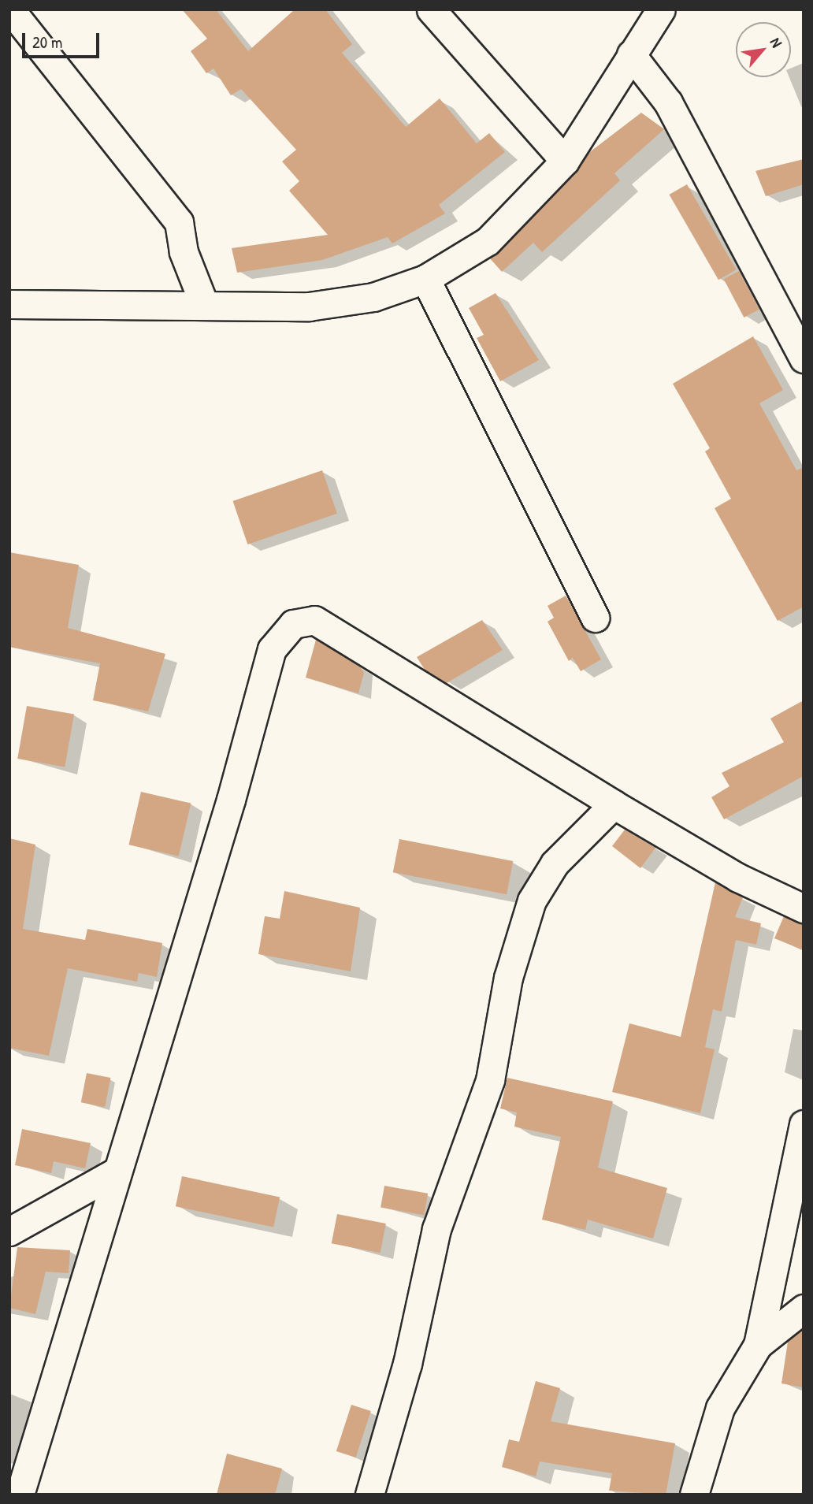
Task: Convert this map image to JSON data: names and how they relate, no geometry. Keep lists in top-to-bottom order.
{
  "scale_bar": "20 m",
  "north": "top right"
}
